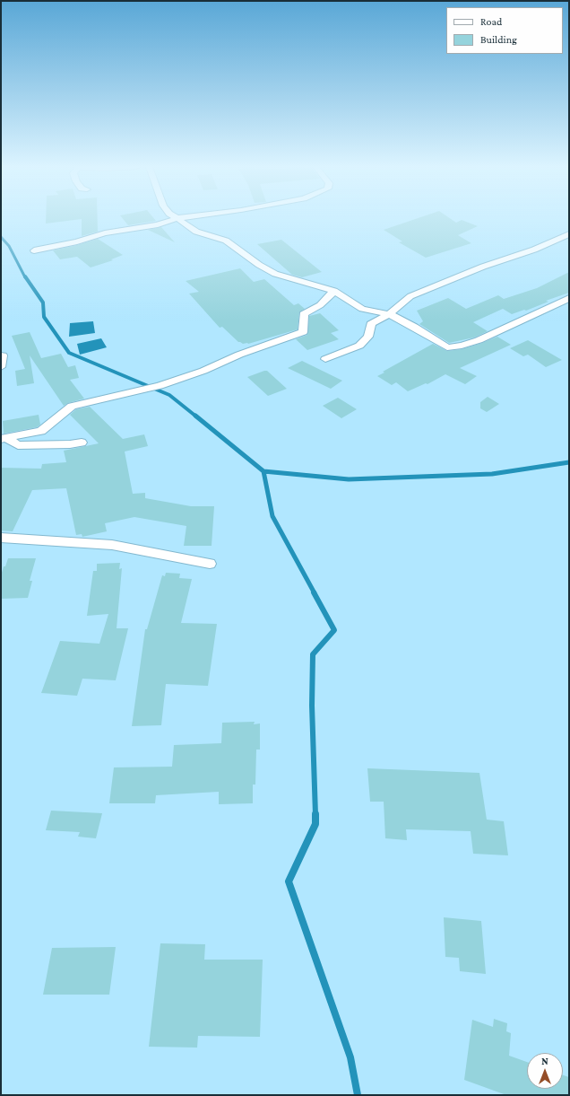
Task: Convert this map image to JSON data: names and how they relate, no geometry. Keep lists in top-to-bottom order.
{
  "legend": ["Road", "Building"],
  "north": "top"
}
